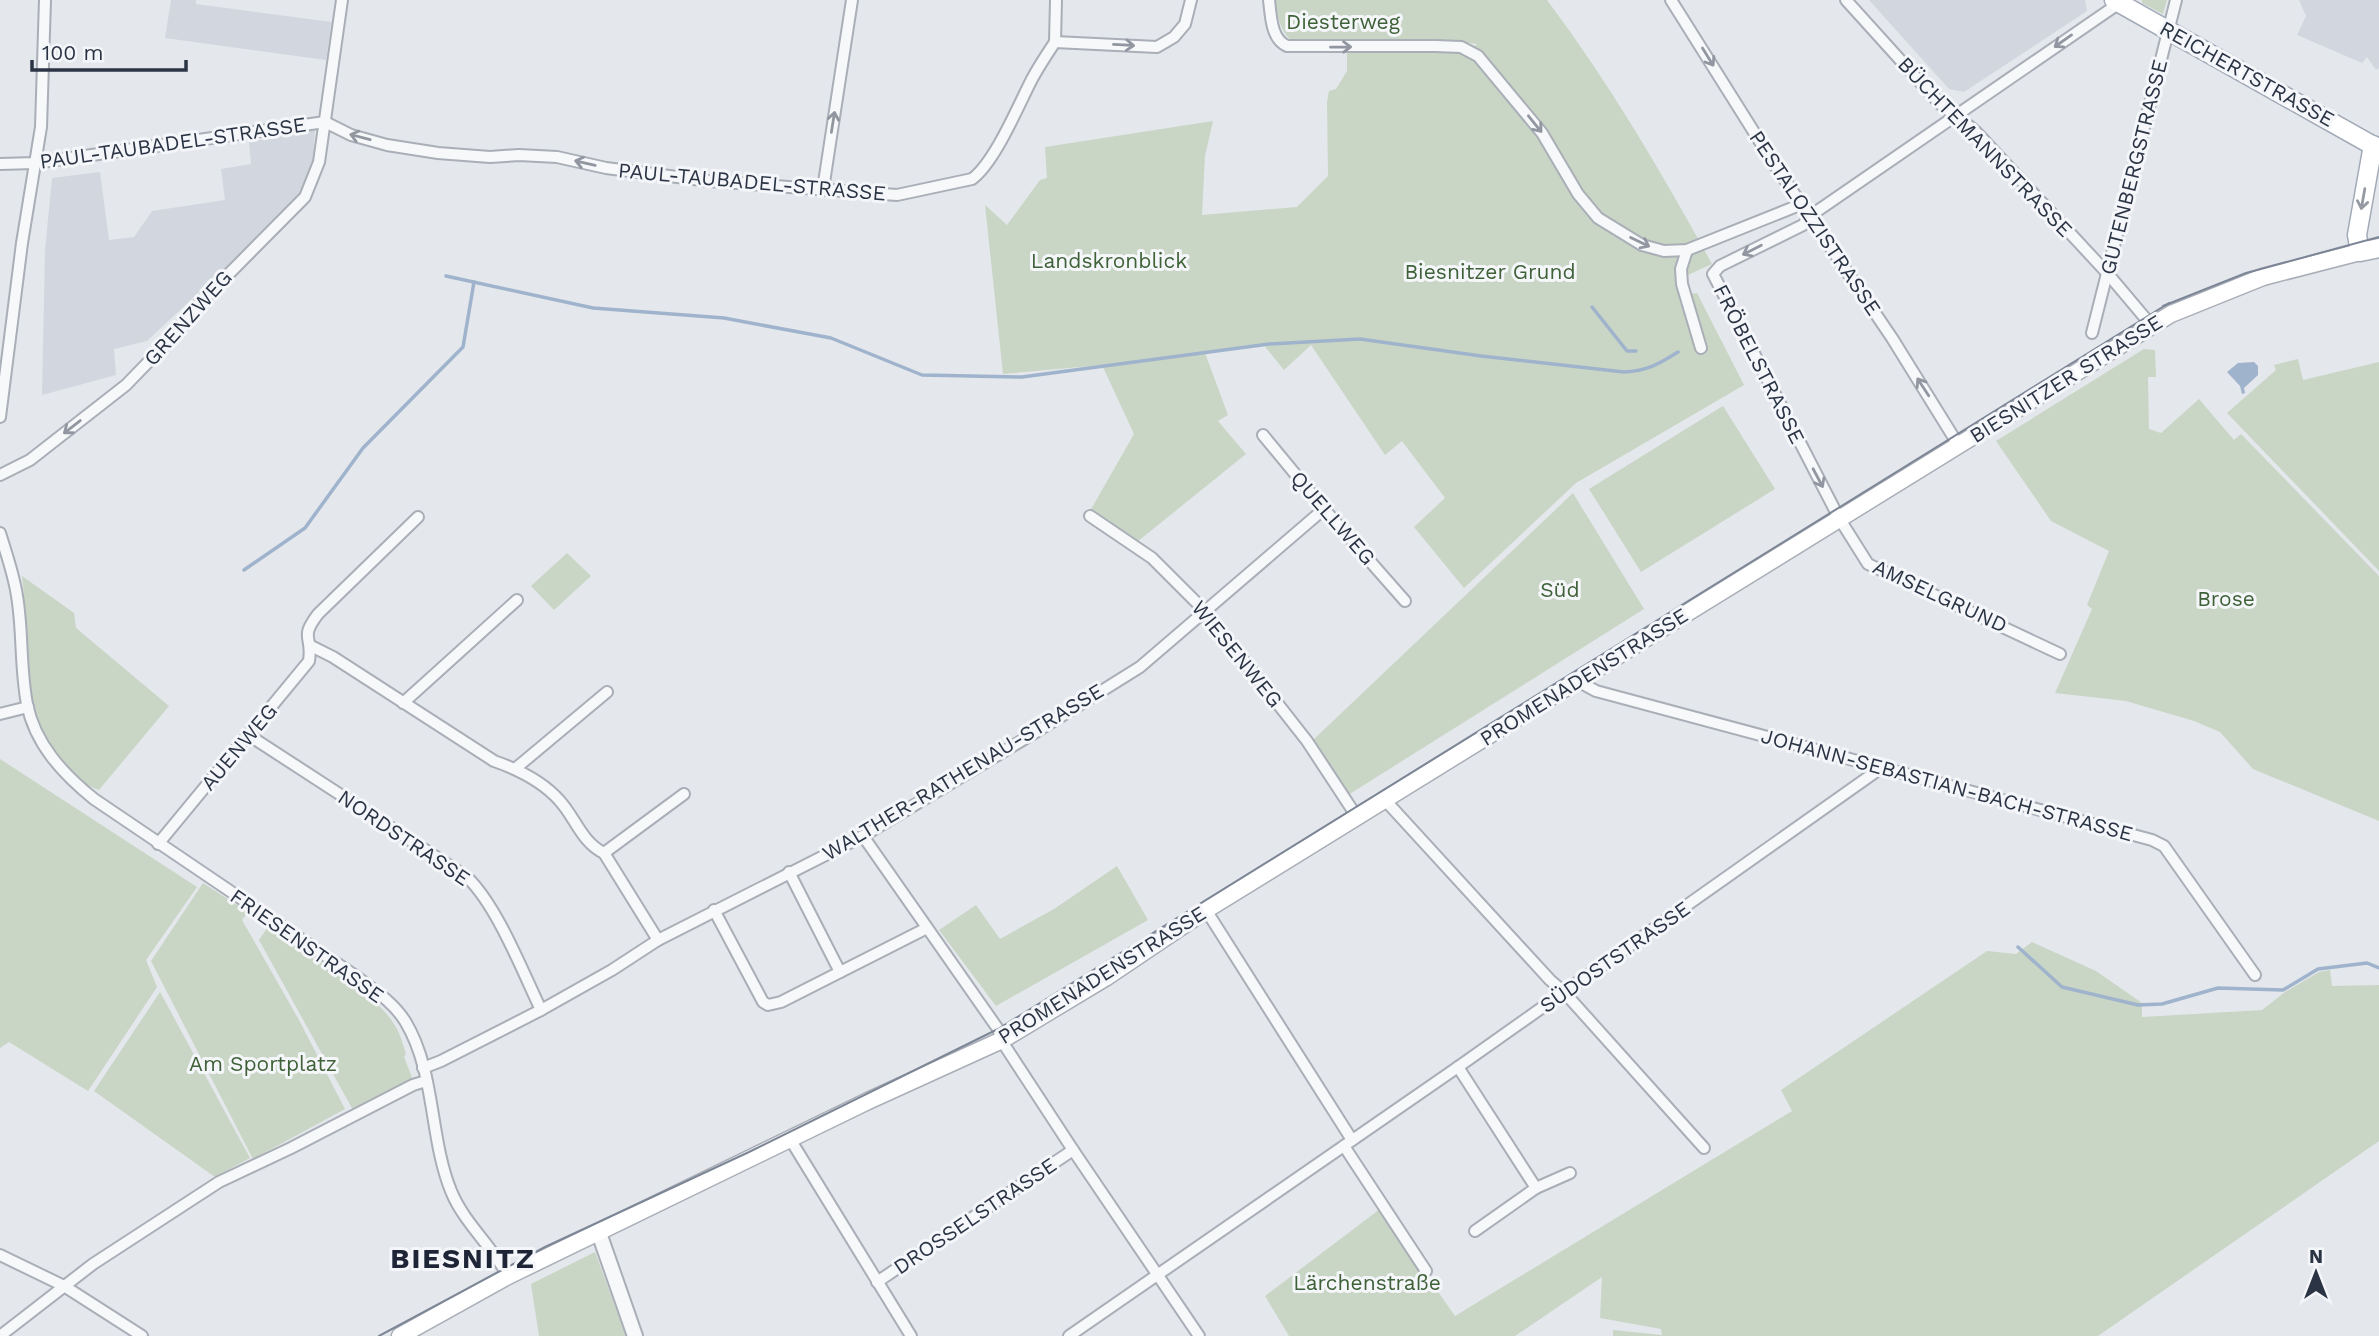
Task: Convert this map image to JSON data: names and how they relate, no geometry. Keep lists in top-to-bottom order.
{
  "streets": {
    "main road": ["REICHERTSTRASSE", "BIESNITZER STRASSE", "PROMENADENSTRASSE"],
    "street": [
      "PAUL-TAUBADEL-STRASSE",
      "BÜCHTEMANNSTRASSE",
      "GUTENBERGSTRASSE",
      "PESTALOZZISTRASSE",
      "GRENZWEG",
      "FRÖBELSTRASSE",
      "QUELLWEG",
      "AMSELGRUND",
      "WIESENWEG",
      "AUENWEG",
      "WALTHER-RATHENAU-STRASSE",
      "JOHANN-SEBASTIAN-BACH-STRASSE",
      "NORDSTRASSE",
      "FRIESENSTRASSE",
      "SÜDOSTSTRASSE",
      "DROSSELSTRASSE"
    ]
  },
  "crossings": [
    ["REICHERTSTRASSE", "GUTENBERGSTRASSE"],
    ["PAUL-TAUBADEL-STRASSE", "GRENZWEG"],
    ["BÜCHTEMANNSTRASSE", "GUTENBERGSTRASSE"],
    ["BÜCHTEMANNSTRASSE", "BIESNITZER STRASSE"],
    ["PESTALOZZISTRASSE", "FRÖBELSTRASSE"],
    ["PESTALOZZISTRASSE", "BIESNITZER STRASSE"],
    ["FRÖBELSTRASSE", "BIESNITZER STRASSE"],
    ["FRÖBELSTRASSE", "AMSELGRUND"],
    ["BIESNITZER STRASSE", "AMSELGRUND"],
    ["BIESNITZER STRASSE", "PROMENADENSTRASSE"],
    ["QUELLWEG", "WALTHER-RATHENAU-STRASSE"],
    ["WIESENWEG", "PROMENADENSTRASSE"],
    ["WIESENWEG", "WALTHER-RATHENAU-STRASSE"],
    ["PROMENADENSTRASSE", "JOHANN-SEBASTIAN-BACH-STRASSE"],
    ["PROMENADENSTRASSE", "FRIESENSTRASSE"],
    ["AUENWEG", "NORDSTRASSE"],
    ["AUENWEG", "FRIESENSTRASSE"],
    ["WALTHER-RATHENAU-STRASSE", "NORDSTRASSE"],
    ["WALTHER-RATHENAU-STRASSE", "FRIESENSTRASSE"],
    ["JOHANN-SEBASTIAN-BACH-STRASSE", "SÜDOSTSTRASSE"]
  ],
  "one_way": ["PAUL-TAUBADEL-STRASSE", "GRENZWEG"],
  "districts": ["BIESNITZ"],
  "parks": [
    "Diesterweg",
    "Landskronblick",
    "Biesnitzer Grund",
    "Süd",
    "Brose",
    "Am Sportplatz",
    "Lärchenstraße"
  ],
  "scale_bar": "100 m",
  "north": "top"
}
